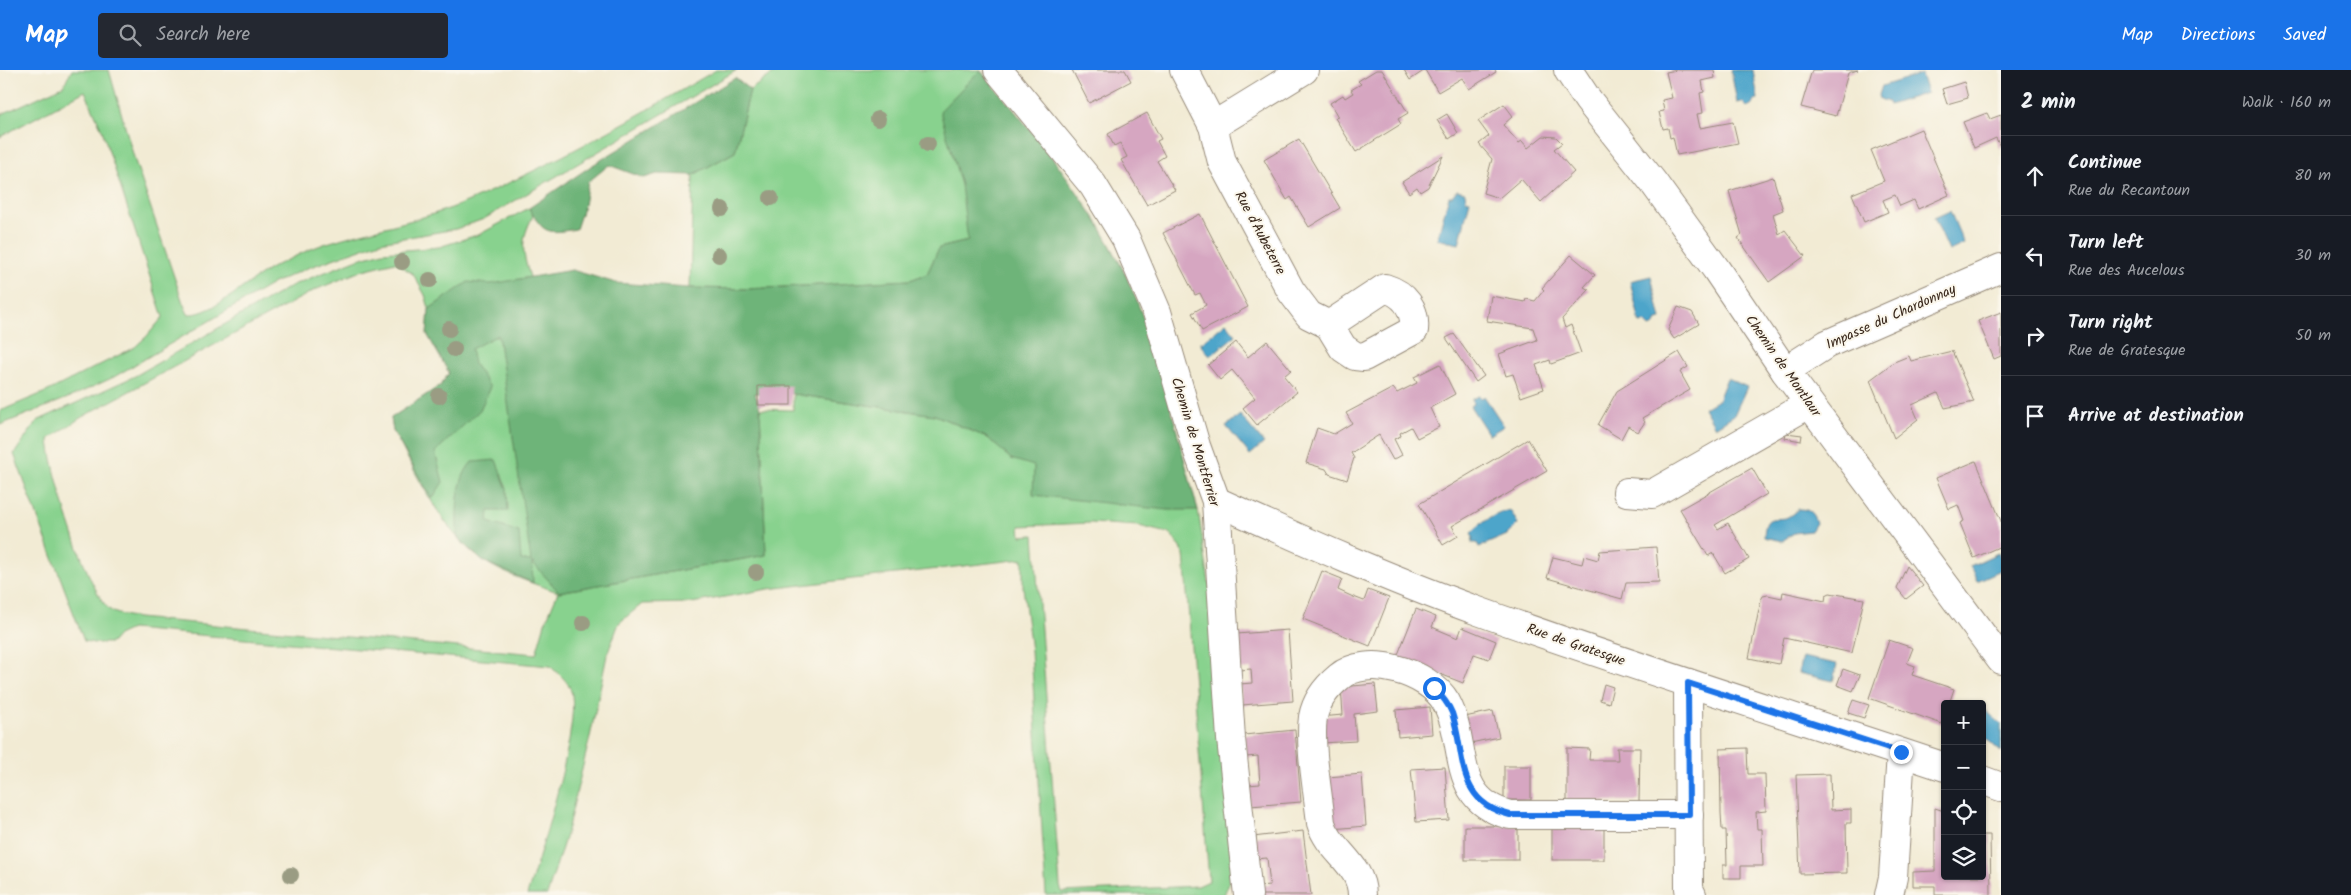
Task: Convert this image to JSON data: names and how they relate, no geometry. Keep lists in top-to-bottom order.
{
  "streets": {
    "street": [
      "Rue d'Aubeterre",
      "Impasse du Chardonnay",
      "Chemin de Montlaur",
      "Chemin de Montferrier",
      "Rue de Gratesque"
    ]
  },
  "crossings": [
    ["Impasse du Chardonnay", "Chemin de Montlaur"],
    ["Chemin de Montferrier", "Rue de Gratesque"]
  ],
  "page": {
    "header": "Map",
    "search": "Search here",
    "nav": ["Map", "Directions", "Saved"],
    "heading": ["2 min", "Walk · 160 m"],
    "list": [
      ["Continue", "Rue du Recantoun", "80 m"],
      ["Turn left", "Rue des Aucelous", "30 m"],
      ["Turn right", "Rue de Gratesque", "50 m"],
      "Arrive at destination"
    ],
    "map_buttons": ["+", "−"]
  }
}
